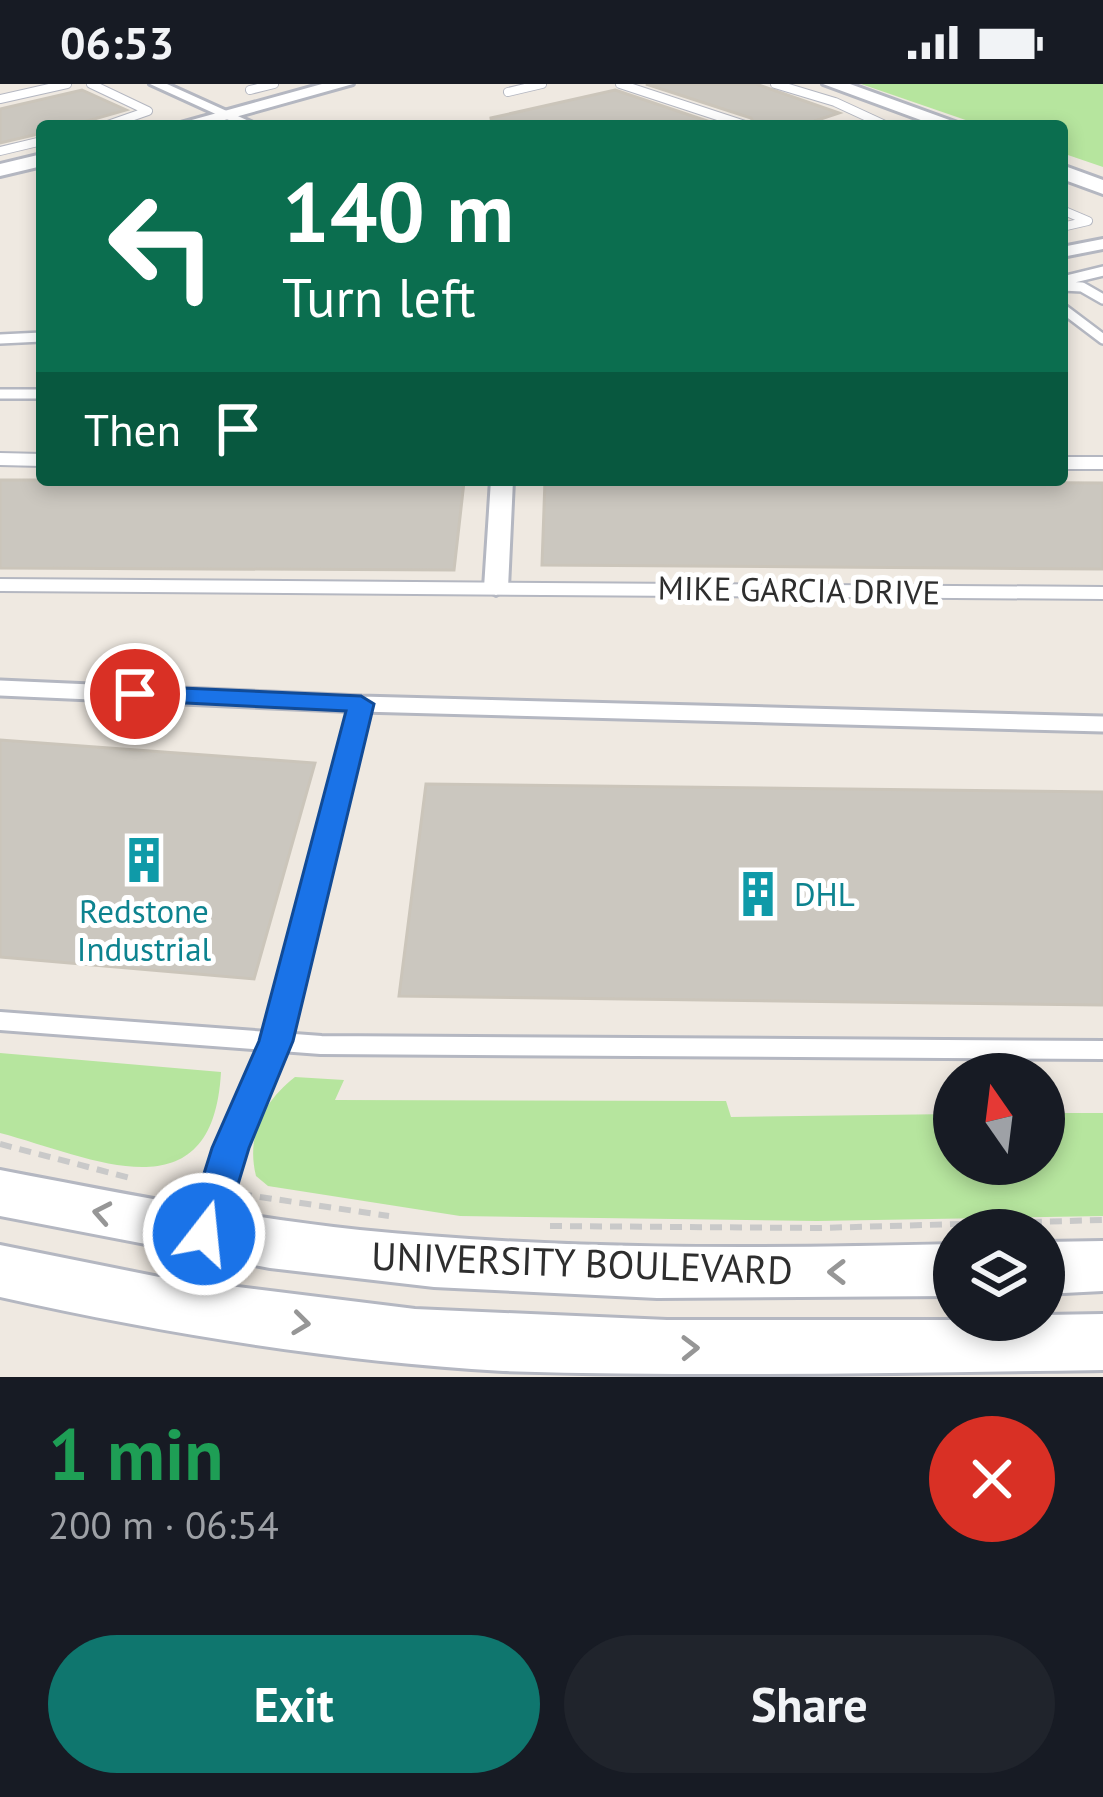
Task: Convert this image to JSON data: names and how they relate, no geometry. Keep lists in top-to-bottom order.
{
  "streets": {
    "main road": ["UNIVERSITY BOULEVARD"],
    "lane": ["MIKE GARCIA DRIVE"]
  },
  "places": {
    "building": ["Redstone Industrial", "DHL"]
  },
  "north": "top",
  "page": {
    "status": "06:53",
    "turn": ["140 m", "Turn left"],
    "then": "Then",
    "heading": ["1 min", "200 m · 06:54"],
    "buttons": ["Exit", "Share"]
  }
}
